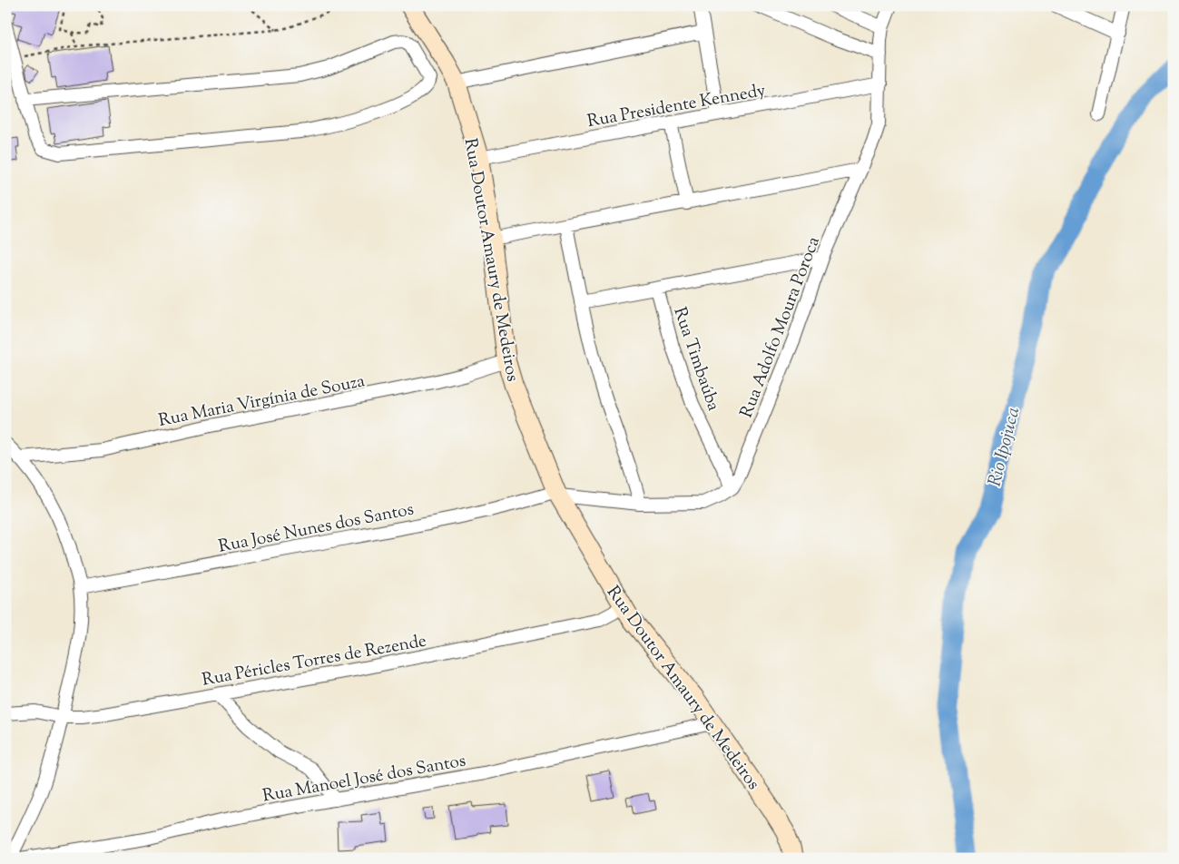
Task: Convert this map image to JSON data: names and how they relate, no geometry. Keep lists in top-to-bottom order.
{
  "streets": {
    "street": [
      "Rua Presidente Kennedy",
      "Rua Doutor Amaury de Medeiros",
      "Rua Adolfo Moura Poroca",
      "Rua Timbaúba",
      "Rua Maria Virgínia de Souza",
      "Rua José Nunes dos Santos",
      "Rua Péricles Torres de Rezende",
      "Rua Manoel José dos Santos"
    ]
  },
  "crossings": [
    ["Rua Presidente Kennedy", "Rua Doutor Amaury de Medeiros"],
    ["Rua Presidente Kennedy", "Rua Adolfo Moura Poroca"],
    ["Rua Doutor Amaury de Medeiros", "Rua Maria Virgínia de Souza"],
    ["Rua Doutor Amaury de Medeiros", "Rua José Nunes dos Santos"],
    ["Rua Doutor Amaury de Medeiros", "Rua Péricles Torres de Rezende"],
    ["Rua Doutor Amaury de Medeiros", "Rua Manoel José dos Santos"],
    ["Rua Adolfo Moura Poroca", "Rua Timbaúba"]
  ],
  "water": ["Rio Ipojuca"]
}
